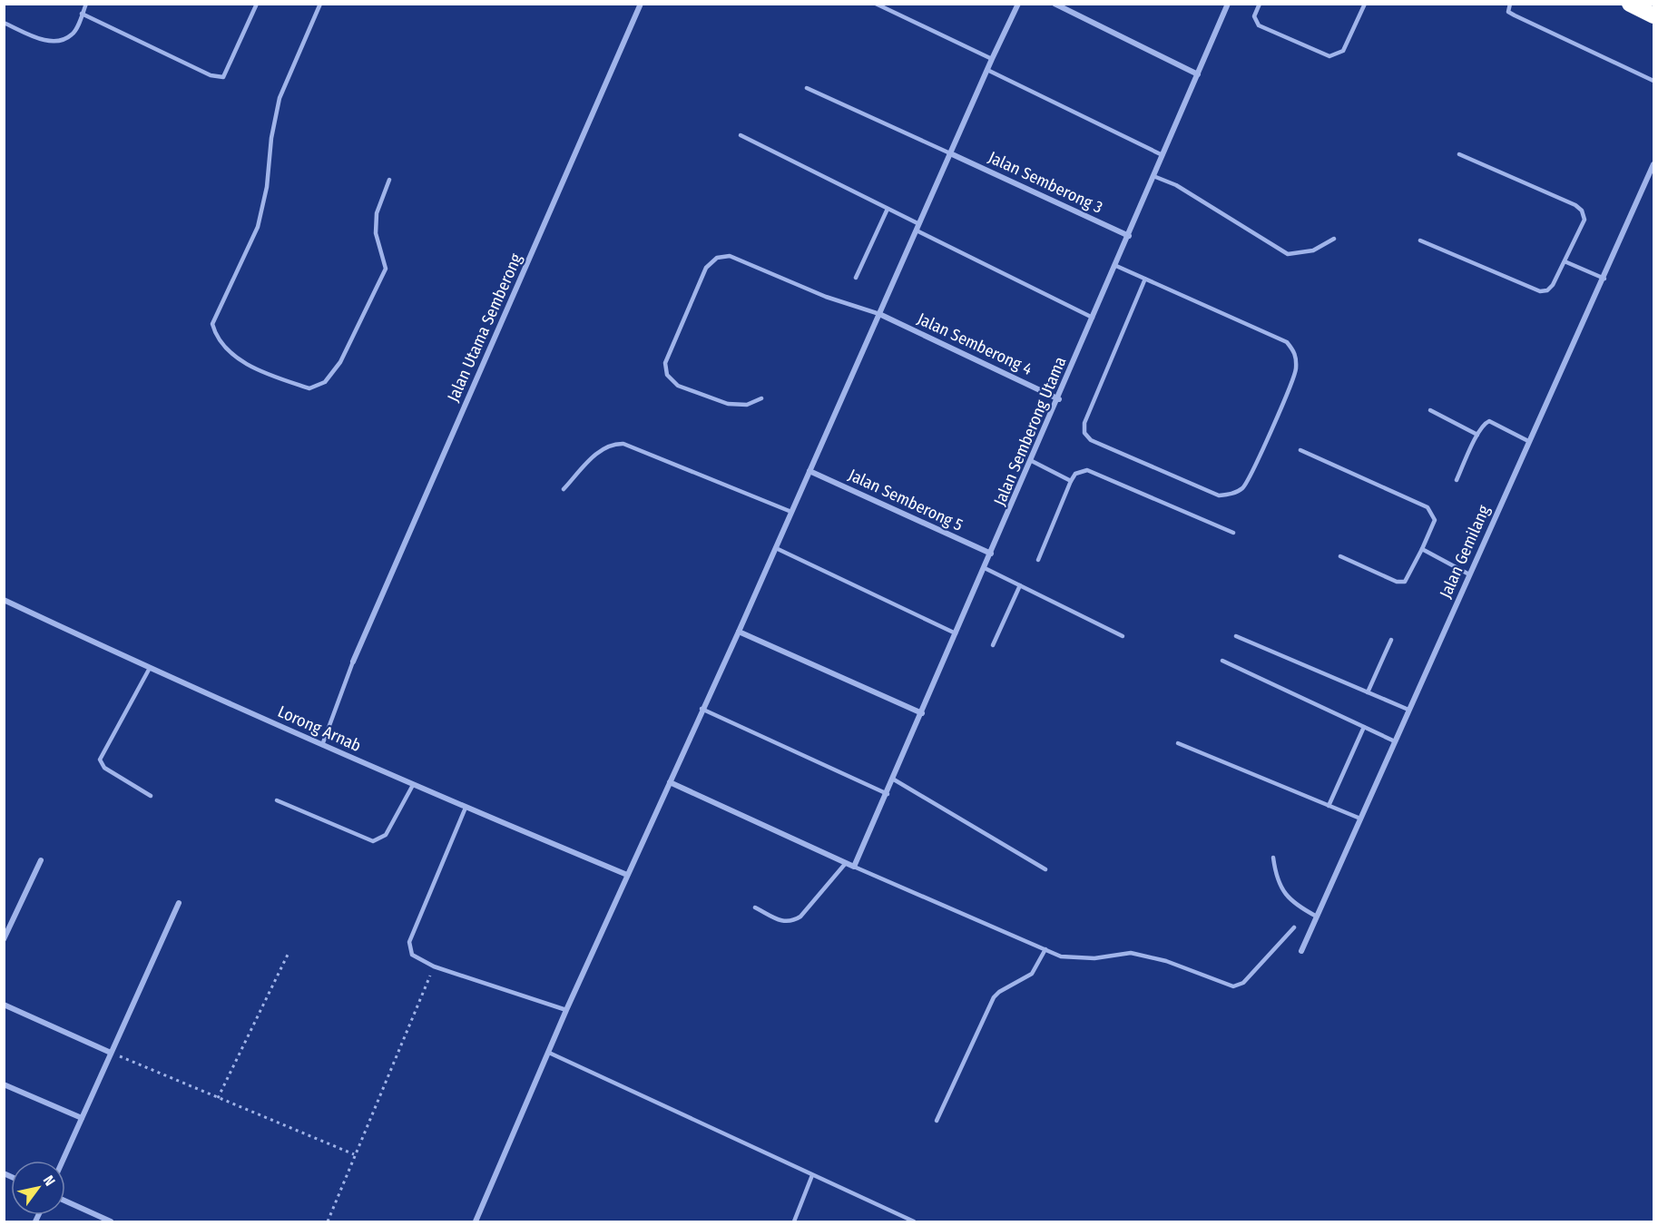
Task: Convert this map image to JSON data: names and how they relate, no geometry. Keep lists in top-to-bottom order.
{
  "streets": {
    "street": [
      "Jalan Semberong 3",
      "Jalan Utama Semberong",
      "Jalan Semberong 4",
      "Jalan Semberong Utama",
      "Jalan Semberong 5",
      "Jalan Gemilang",
      "Lorong Arnab"
    ]
  },
  "crossings": [
    ["Jalan Semberong 3", "Jalan Semberong Utama"],
    ["Jalan Semberong 4", "Jalan Semberong Utama"],
    ["Jalan Semberong Utama", "Jalan Semberong 5"]
  ],
  "north": "top right"
}
